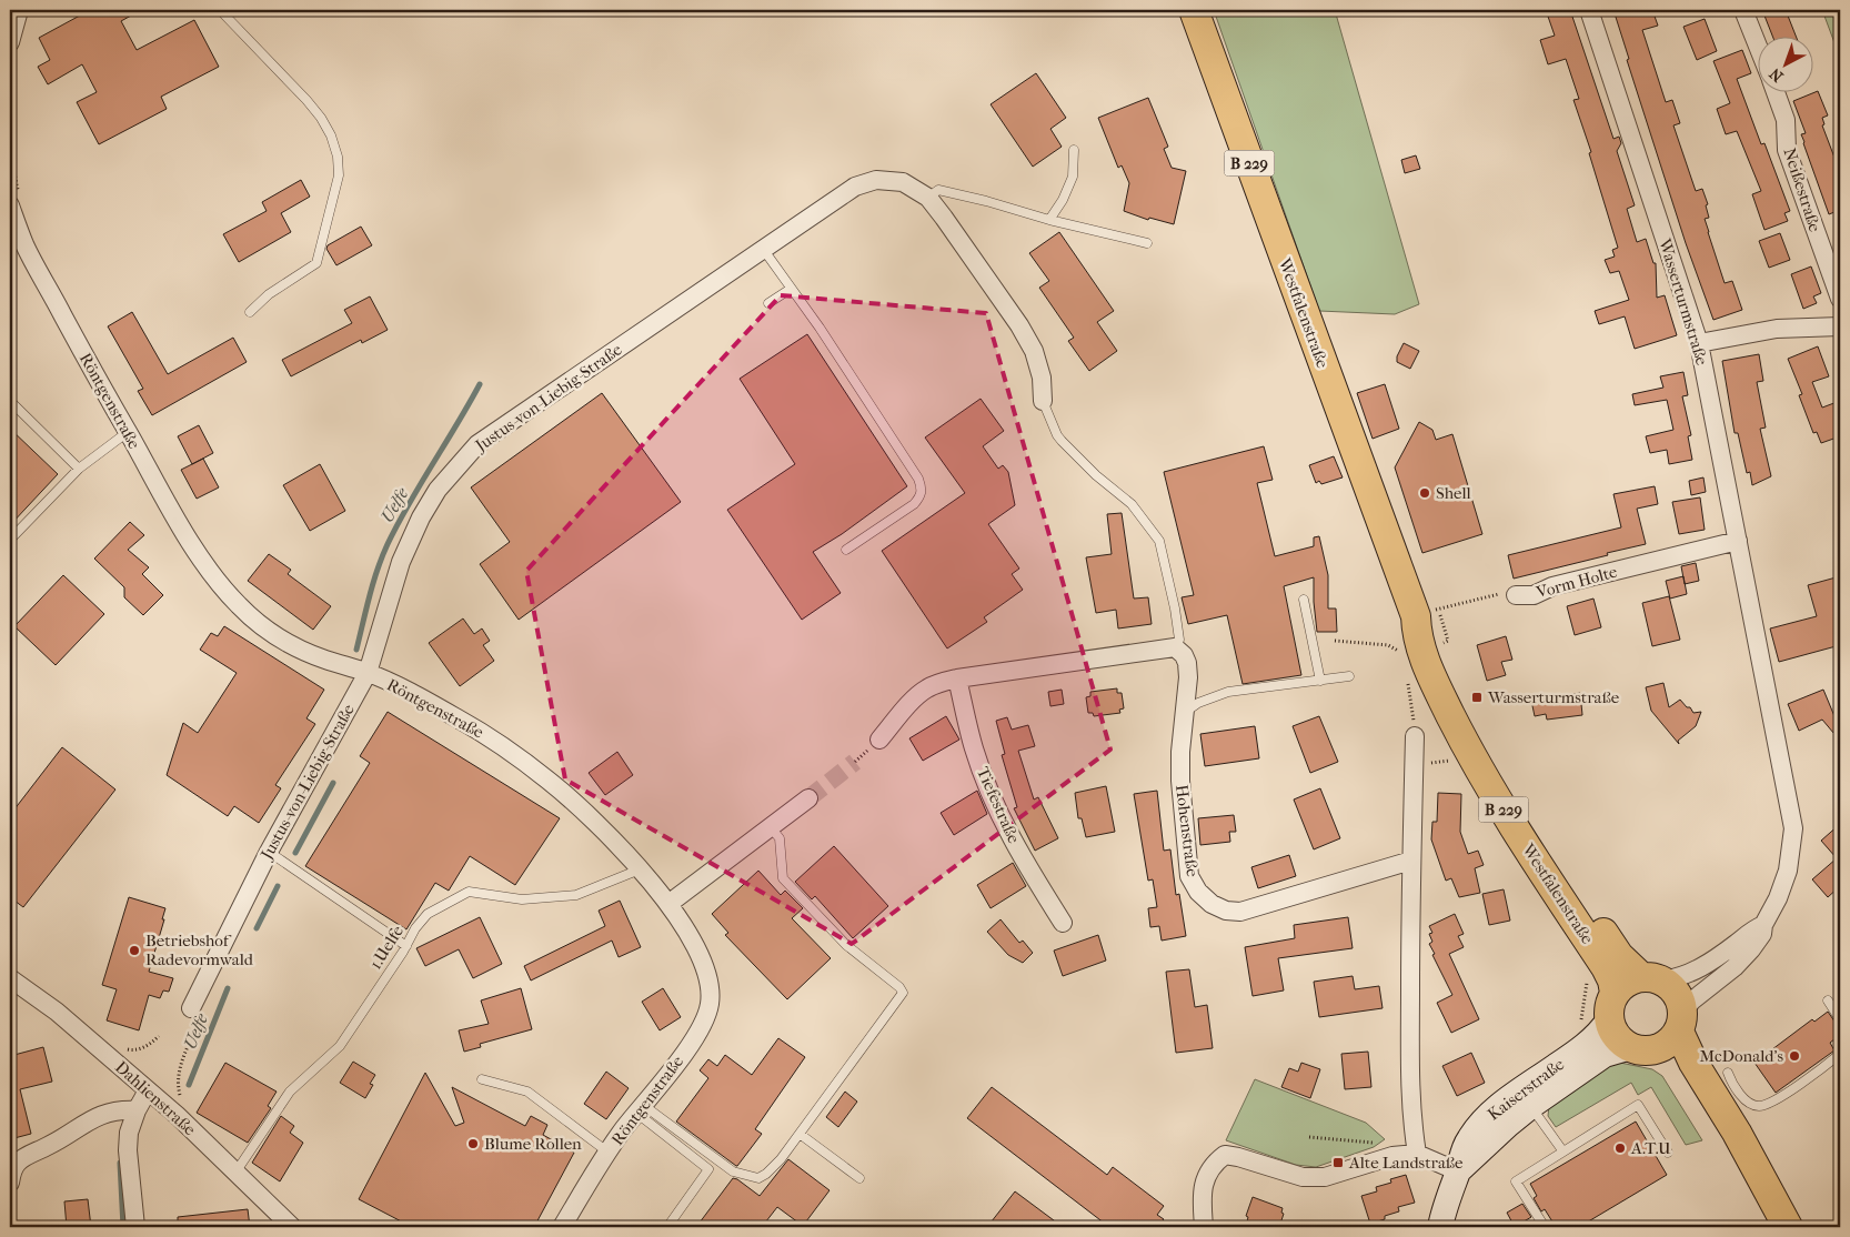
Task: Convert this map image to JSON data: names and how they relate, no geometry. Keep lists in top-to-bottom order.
{
  "streets": {
    "main road": ["B 229", "Westfalenstraße", "Kaiserstraße"],
    "street": [
      "Neißestraße",
      "Wasserturmstraße",
      "Justus-von-Liebig-Straße",
      "Röntgenstraße",
      "Vorm Holte",
      "Tiefestraße",
      "Hohenstraße",
      "Dahlienstraße"
    ],
    "lane": ["1.Uelfe"]
  },
  "crossings": [
    ["Wasserturmstraße", "Westfalenstraße"],
    ["Wasserturmstraße", "Vorm Holte"],
    ["Wasserturmstraße", "Kaiserstraße"],
    ["Westfalenstraße", "Vorm Holte"],
    ["Westfalenstraße", "Kaiserstraße"],
    ["Justus-von-Liebig-Straße", "Röntgenstraße"],
    ["Röntgenstraße", "1.Uelfe"],
    ["1.Uelfe", "Dahlienstraße"]
  ],
  "water": ["Uelfe"],
  "places": {
    "other": [
      "Shell",
      "Betriebshof Radevormwald",
      "McDonald's",
      "Blume Rollen",
      "A.T.U"
    ],
    "transit": ["Wasserturmstraße", "Alte Landstraße"]
  },
  "north": "bottom left"
}
